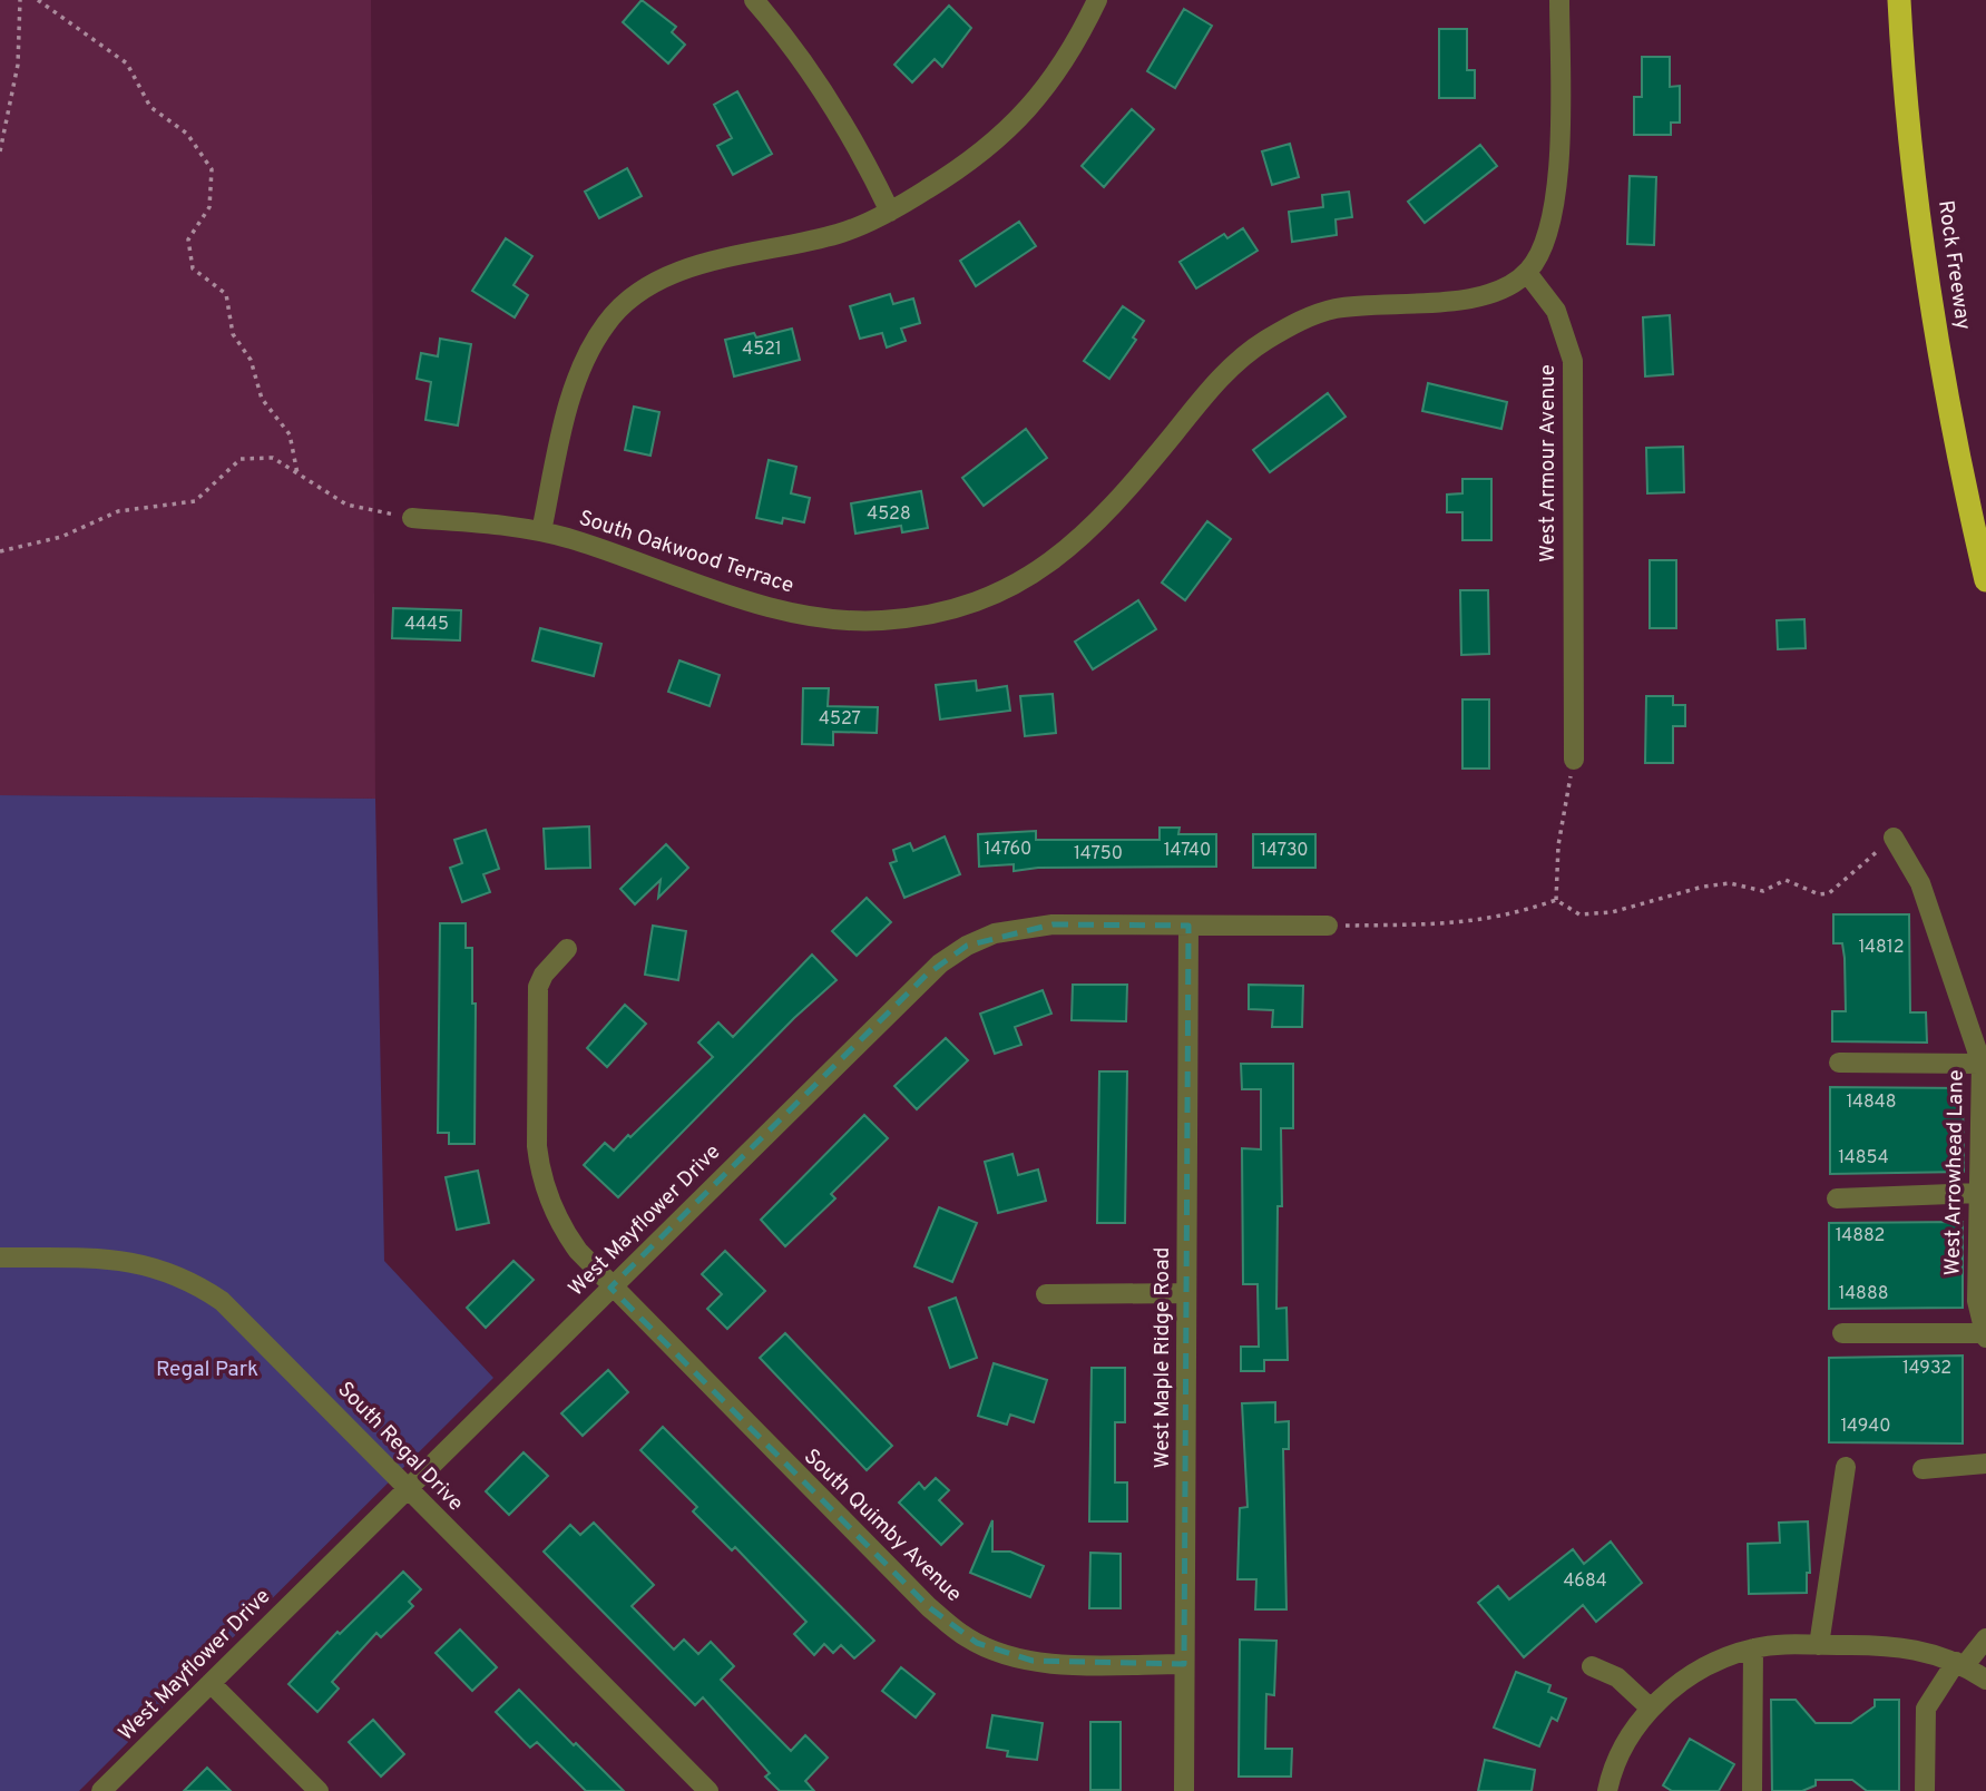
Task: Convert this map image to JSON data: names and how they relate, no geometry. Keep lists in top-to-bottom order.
{
  "streets": {
    "highway": ["Rock Freeway"],
    "street": [
      "West Armour Avenue",
      "South Oakwood Terrace",
      "West Arrowhead Lane",
      "West Mayflower Drive",
      "West Maple Ridge Road",
      "South Regal Drive",
      "South Quimby Avenue"
    ]
  },
  "crossings": [
    ["West Armour Avenue", "South Oakwood Terrace"],
    ["West Mayflower Drive", "West Maple Ridge Road"],
    ["West Mayflower Drive", "South Regal Drive"],
    ["West Mayflower Drive", "South Quimby Avenue"],
    ["West Maple Ridge Road", "South Quimby Avenue"]
  ],
  "parks": ["Regal Park"],
  "house_numbers": [
    "4521",
    "4528",
    "4445",
    "4527",
    "14760",
    "14740",
    "14730",
    "14750",
    "14812",
    "14848",
    "14854",
    "14882",
    "14888",
    "14932",
    "14940",
    "4684"
  ]
}
